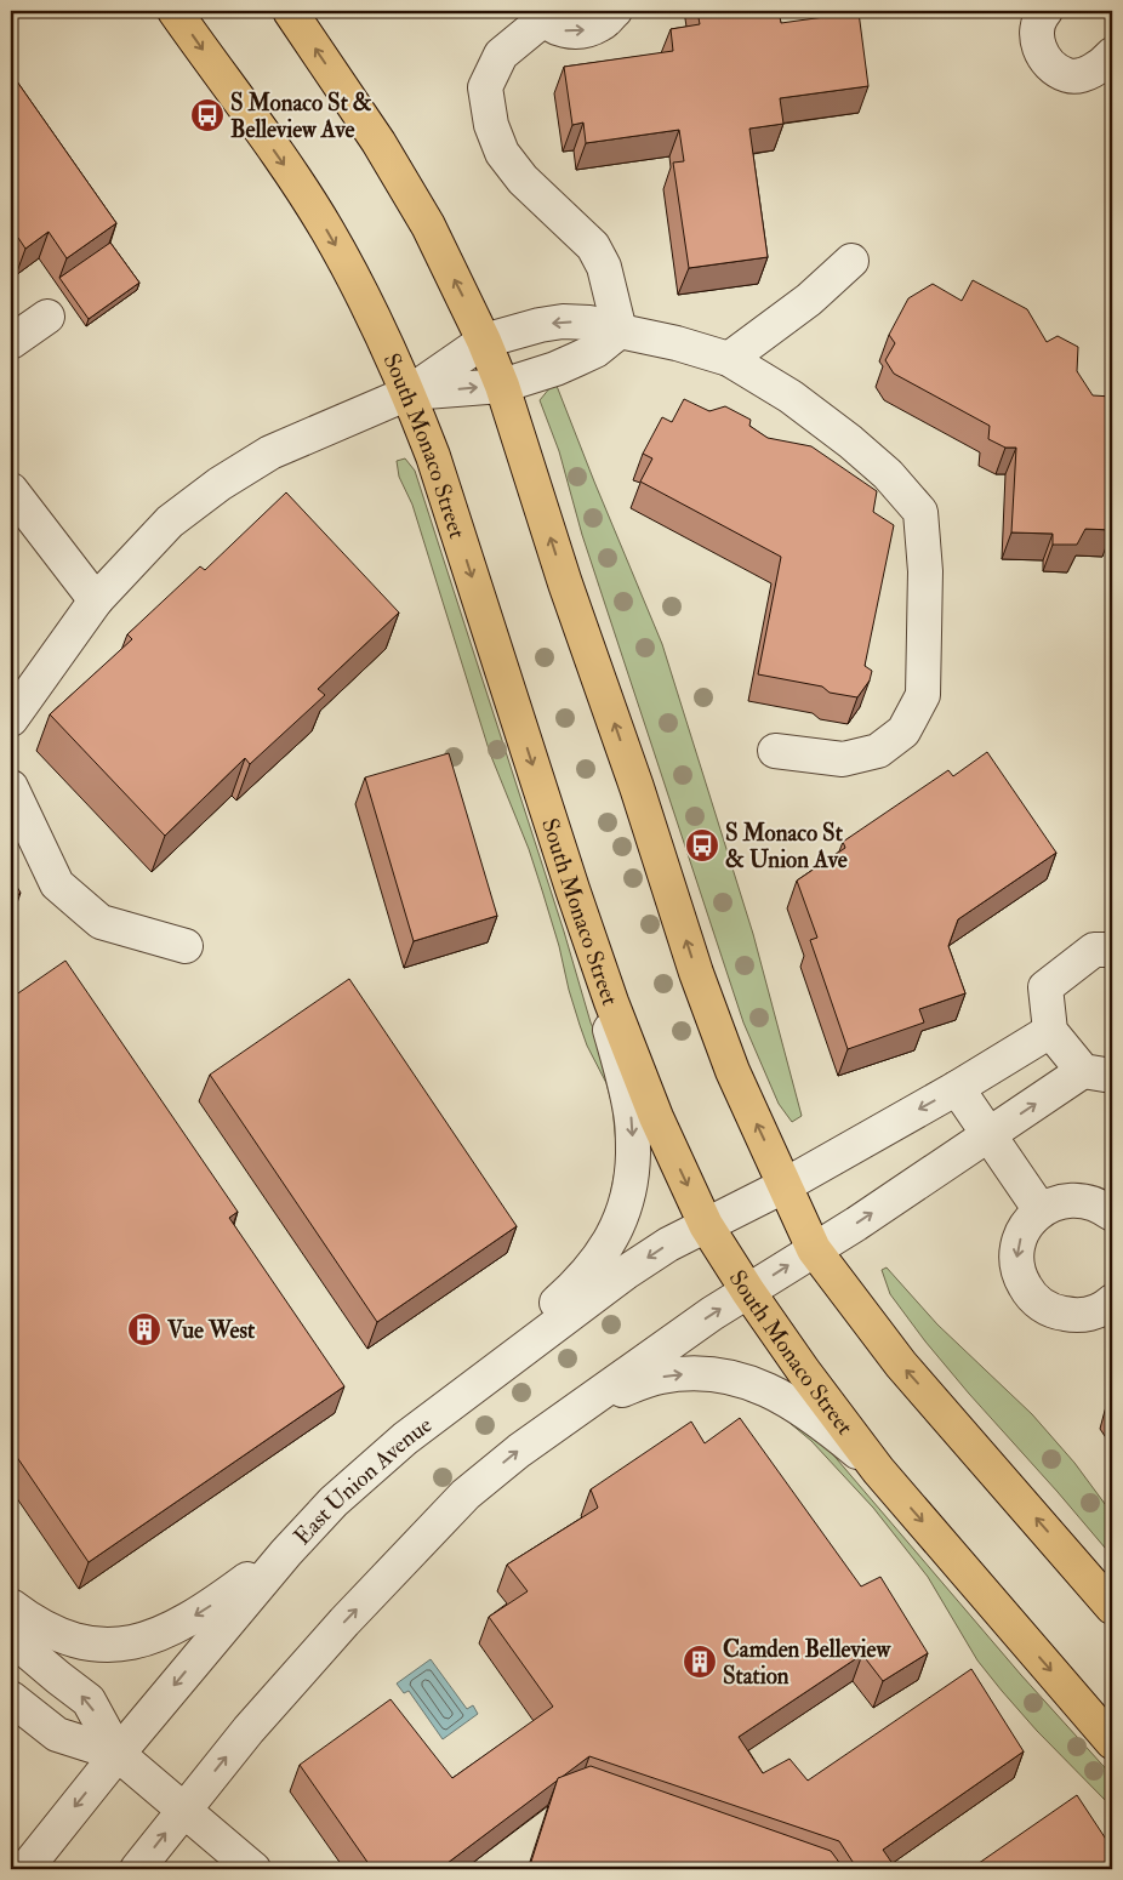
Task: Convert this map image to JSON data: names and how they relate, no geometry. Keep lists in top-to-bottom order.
{
  "streets": {
    "main road": ["South Monaco Street"],
    "street": ["East Union Avenue"]
  },
  "crossings": [
    ["South Monaco Street", "East Union Avenue"]
  ],
  "places": {
    "bus stop": ["S Monaco St & Belleview Ave", "S Monaco St & Union Ave"],
    "building": ["Vue West", "Camden Belleview Station"]
  }
}
